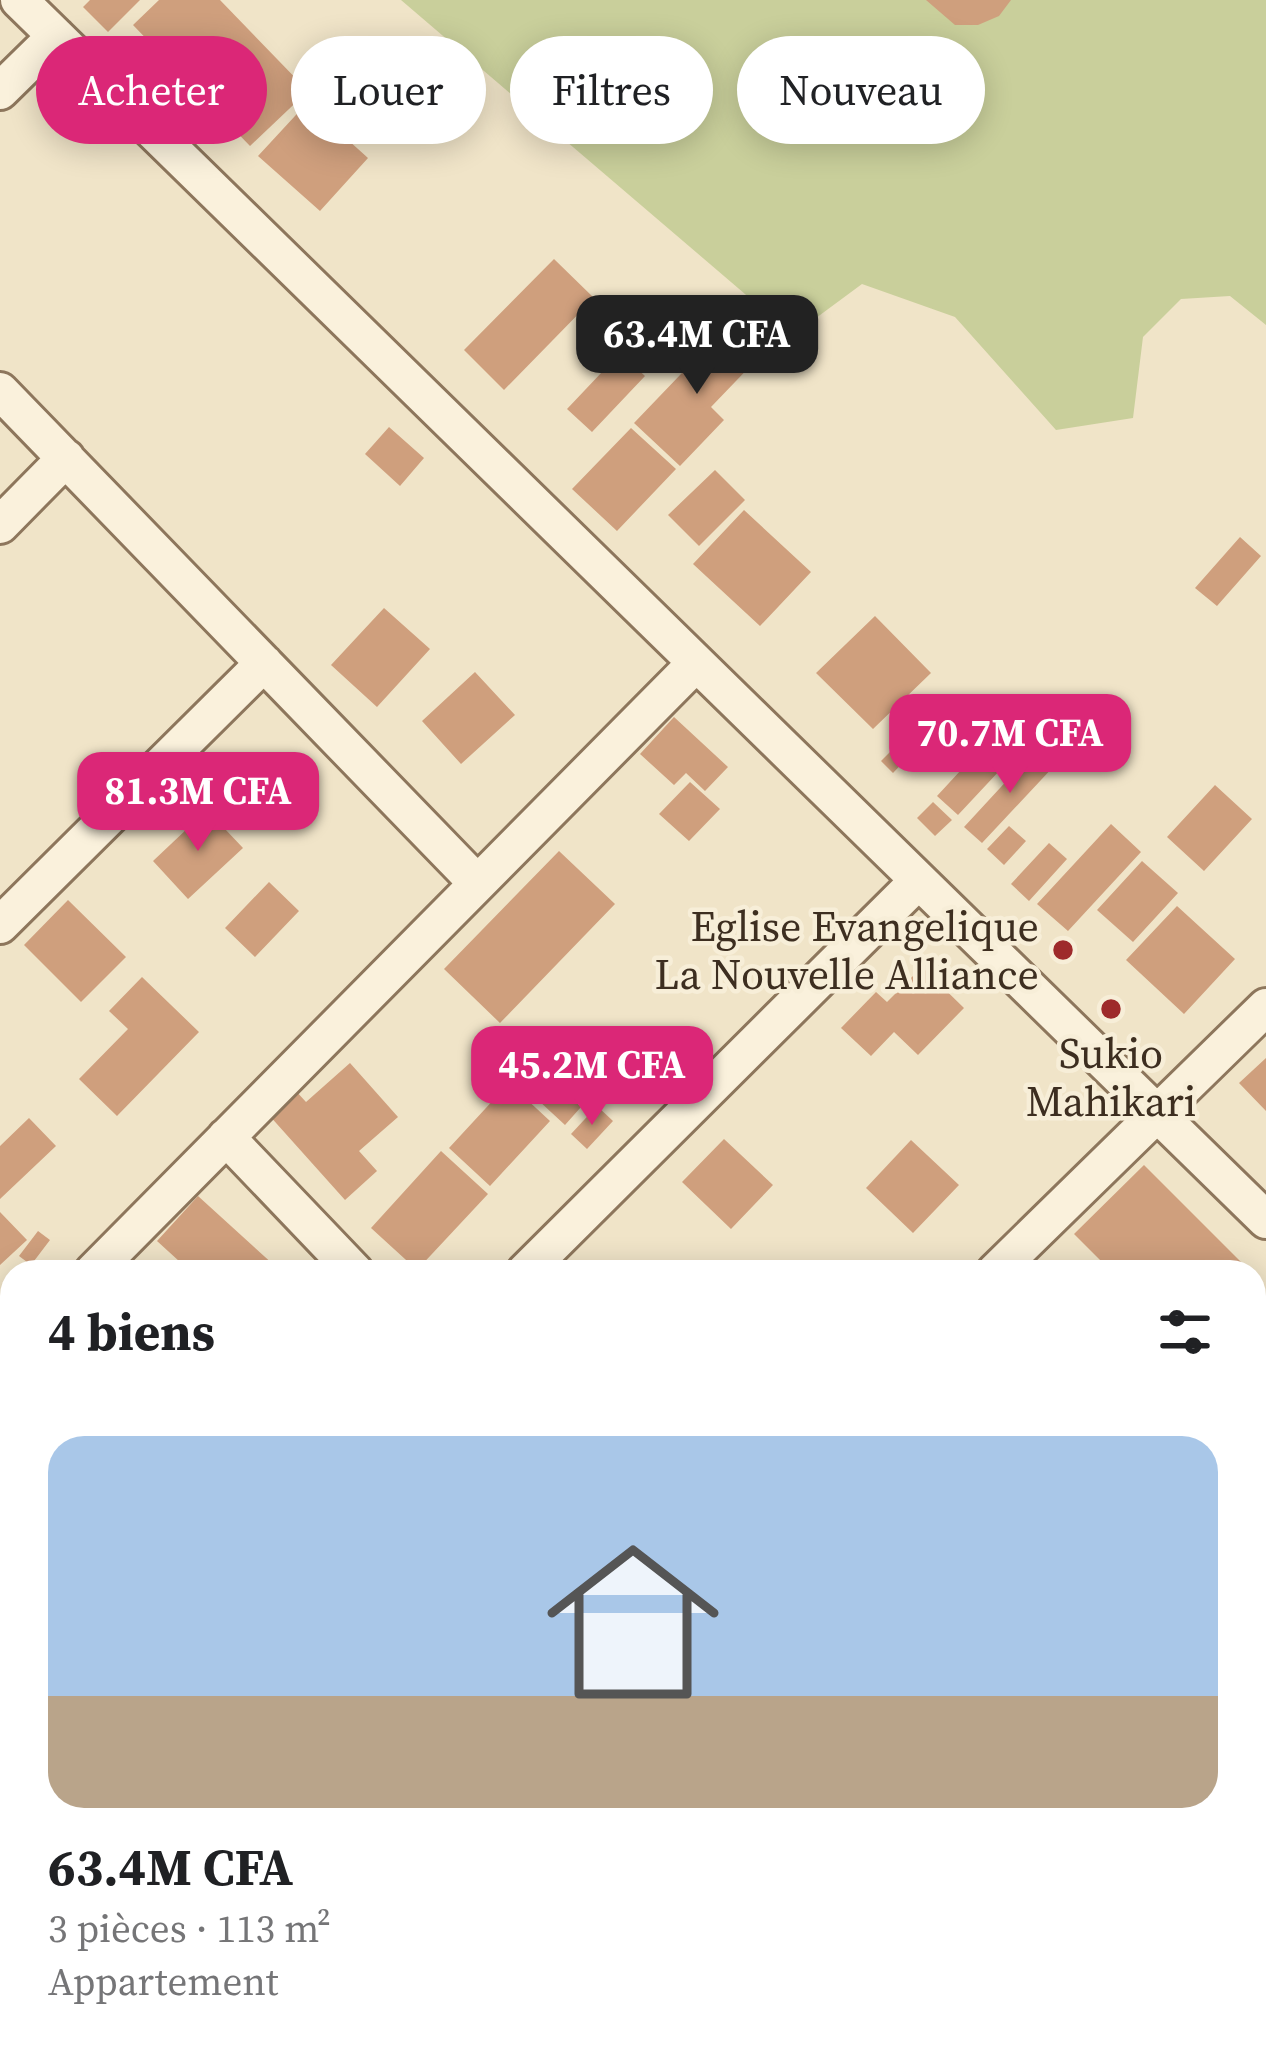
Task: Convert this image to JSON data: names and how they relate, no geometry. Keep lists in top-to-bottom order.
{
  "places": ["Eglise Evangelique La Nouvelle Alliance", "Sukio Mahikari"],
  "page": {
    "chip": [
      "Acheter",
      "Louer",
      "Filtres",
      "Nouveau"
    ],
    "price": [
      "63.4M CFA",
      "70.7M CFA",
      "81.3M CFA",
      "45.2M CFA"
    ],
    "heading": "4 biens",
    "list": [
      {
        "name": "63.4M CFA",
        "note": "3 pièces · 113 m² · Appartement"
      }
    ]
  }
}
